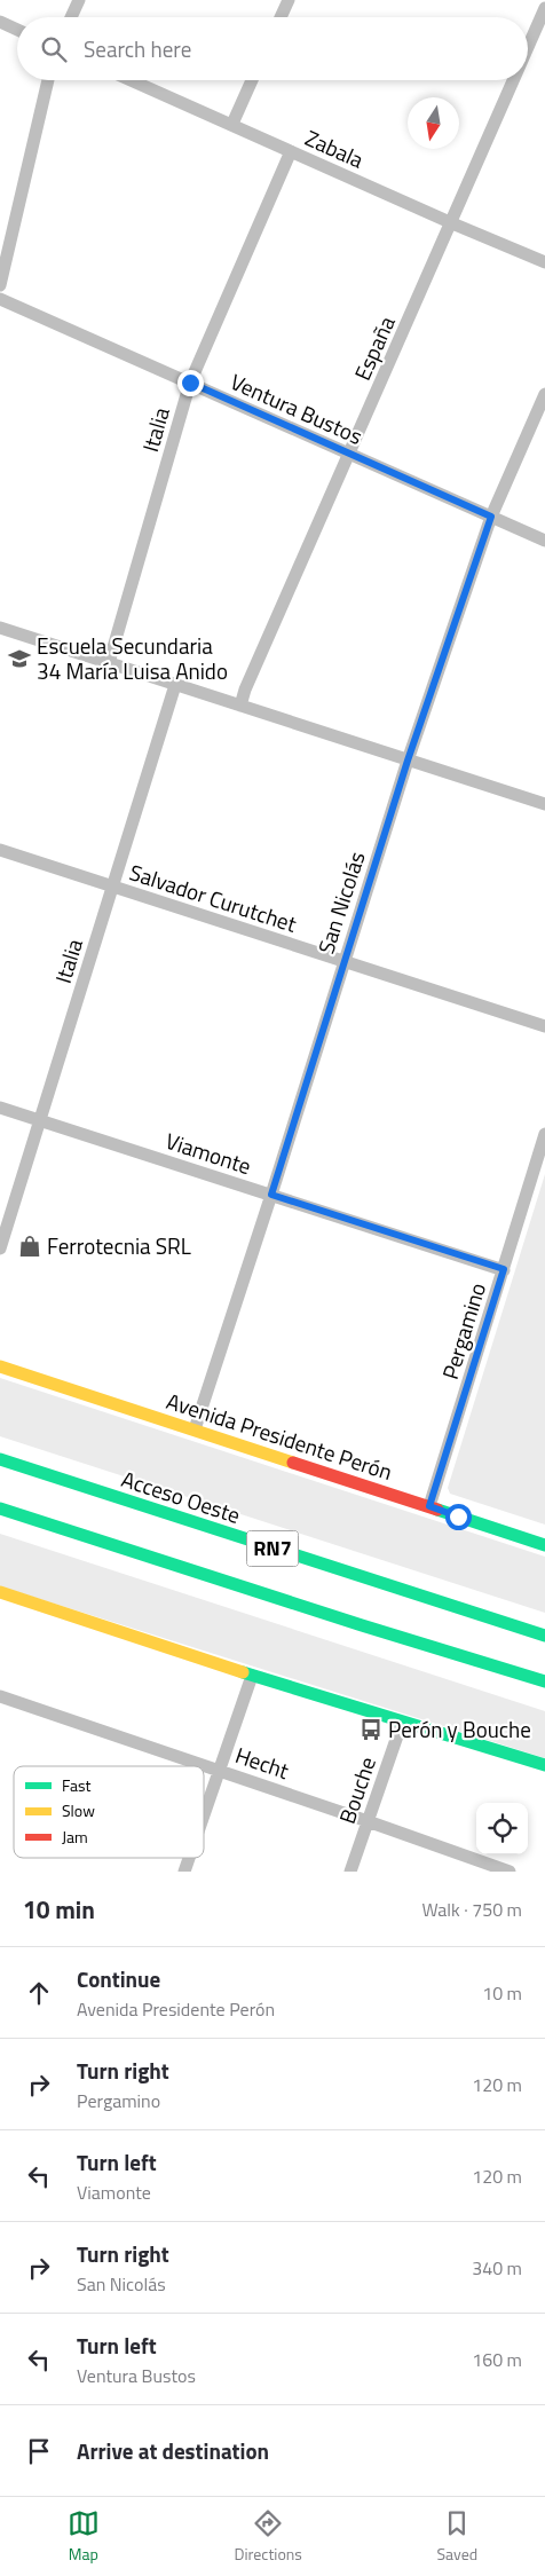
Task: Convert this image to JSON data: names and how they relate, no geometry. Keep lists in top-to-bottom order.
{
  "streets": {
    "main road": ["Avenida Presidente Perón", "Acceso Oeste", "RN7"],
    "street": [
      "Zabala",
      "España",
      "Ventura Bustos",
      "Italia",
      "Salvador Curutchet",
      "San Nicolás",
      "Viamonte",
      "Pergamino",
      "Hecht",
      "Bouche"
    ]
  },
  "crossings": [
    ["Zabala", "España"],
    ["Zabala", "Italia"],
    ["España", "Ventura Bustos"],
    ["Ventura Bustos", "Italia"],
    ["Ventura Bustos", "San Nicolás"],
    ["Italia", "Salvador Curutchet"],
    ["Italia", "Viamonte"],
    ["Salvador Curutchet", "San Nicolás"],
    ["San Nicolás", "Viamonte"],
    ["San Nicolás", "Avenida Presidente Perón"],
    ["Viamonte", "Pergamino"],
    ["Pergamino", "Avenida Presidente Perón"],
    ["Hecht", "Bouche"]
  ],
  "places": {
    "school or university": ["Escuela Secundaria 34 María Luisa Anido"],
    "shop": ["Ferrotecnia SRL"],
    "bus stop": ["Perón y Bouche"]
  },
  "legend": ["Fast", "Slow", "Jam"],
  "north": "bottom",
  "page": {
    "search": "Search here",
    "heading": ["10 min", "Walk · 750 m"],
    "list": [
      ["Continue", "Avenida Presidente Perón", "10 m"],
      ["Turn right", "Pergamino", "120 m"],
      ["Turn left", "Viamonte", "120 m"],
      ["Turn right", "San Nicolás", "340 m"],
      ["Turn left", "Ventura Bustos", "160 m"],
      "Arrive at destination"
    ],
    "nav": ["Map", "Directions", "Saved"]
  }
}
